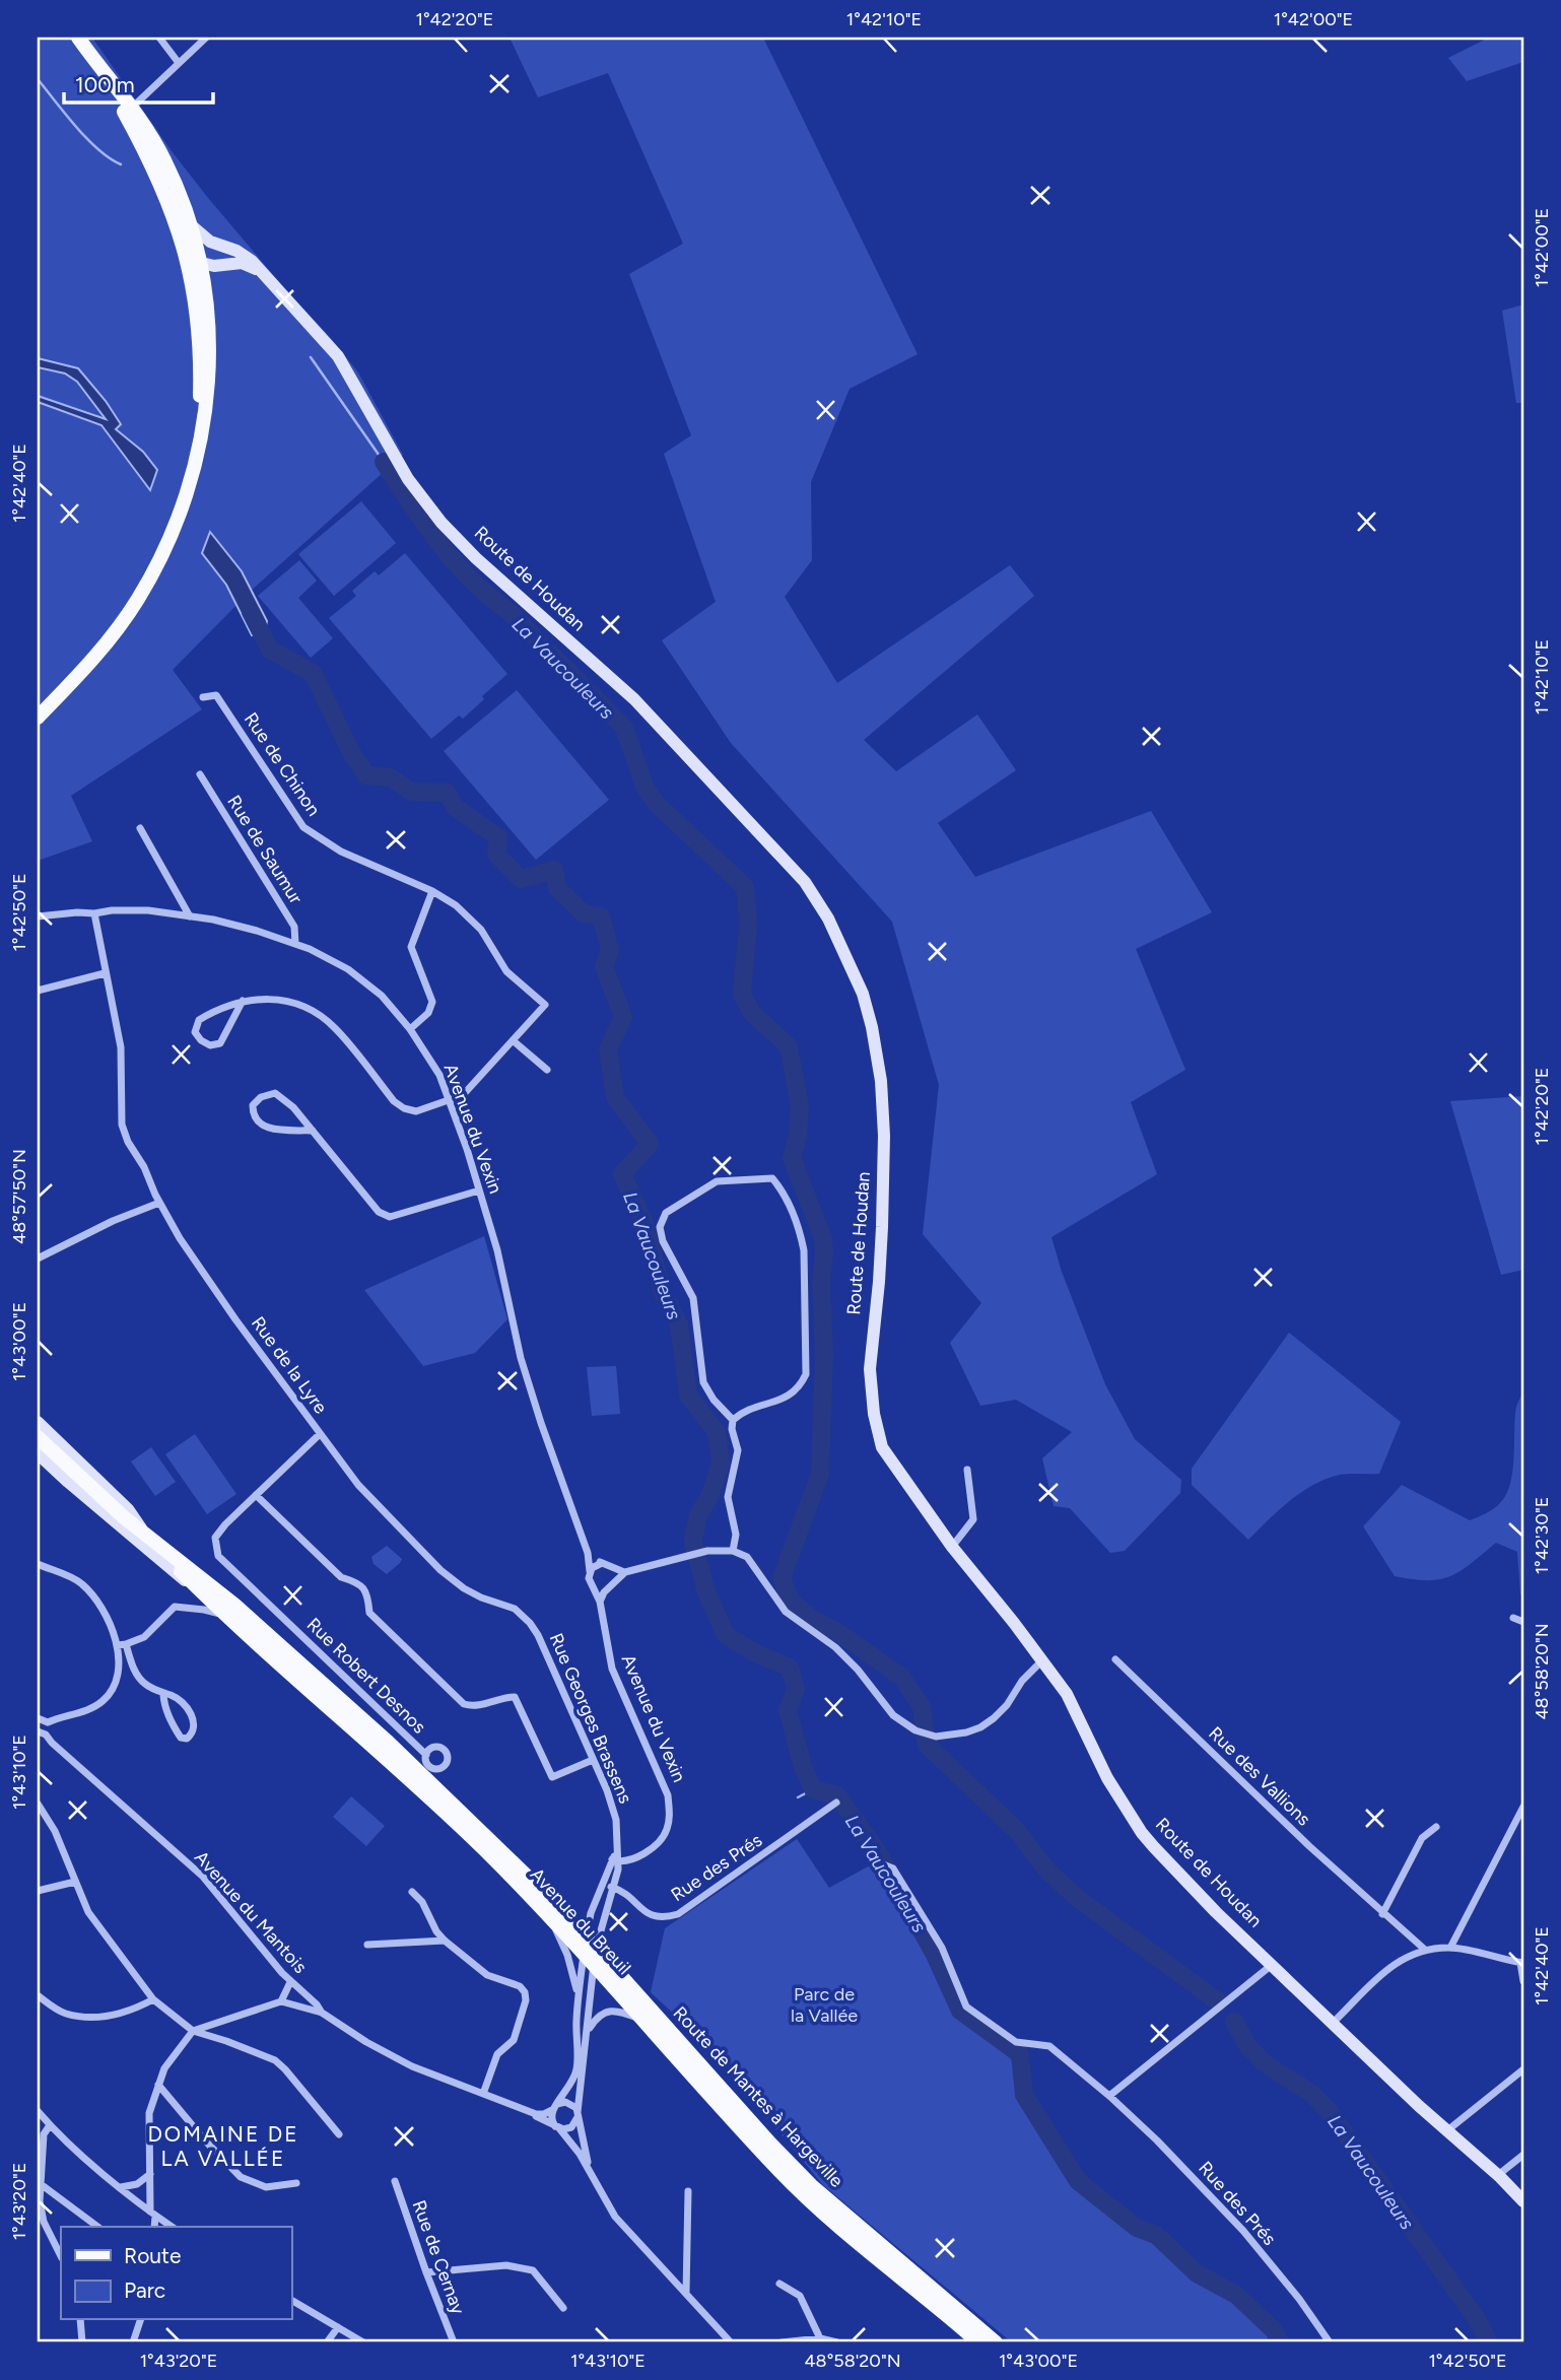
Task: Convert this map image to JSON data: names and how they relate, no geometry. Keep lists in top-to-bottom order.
{
  "streets": {
    "main road": ["Avenue du Breuil", "Route de Mantes à Hargeville"],
    "street": [
      "Route de Houdan",
      "Rue de Chinon",
      "Rue de Saumur",
      "Avenue du Vexin",
      "Rue de la Lyre",
      "Rue Robert Desnos",
      "Rue Georges Brassens",
      "Rue des Vallions",
      "Rue des Prés",
      "Avenue du Mantois",
      "Rue de Cernay"
    ]
  },
  "crossings": [
    ["Rue de Saumur", "Avenue du Vexin"],
    ["Avenue du Vexin", "Rue de la Lyre"],
    ["Avenue du Vexin", "Rue Georges Brassens"],
    ["Rue de la Lyre", "Rue Robert Desnos"],
    ["Rue de la Lyre", "Rue Georges Brassens"],
    ["Avenue du Breuil", "Route de Mantes à Hargeville"]
  ],
  "districts": ["DOMAINE DE LA VALLÉE"],
  "water": ["La Vaucouleurs"],
  "parks": ["Parc de la Vallée"],
  "legend": ["Route", "Parc"],
  "scale_bar": "100 m",
  "coordinates": [
    "1°42'20\"E",
    "1°42'10\"E",
    "1°42'00\"E",
    "1°42'40\"E",
    "1°42'50\"E",
    "48°57'50\"N",
    "1°43'00\"E",
    "1°42'30\"E",
    "48°58'20\"N",
    "1°43'10\"E",
    "1°43'20\"E"
  ]
}
